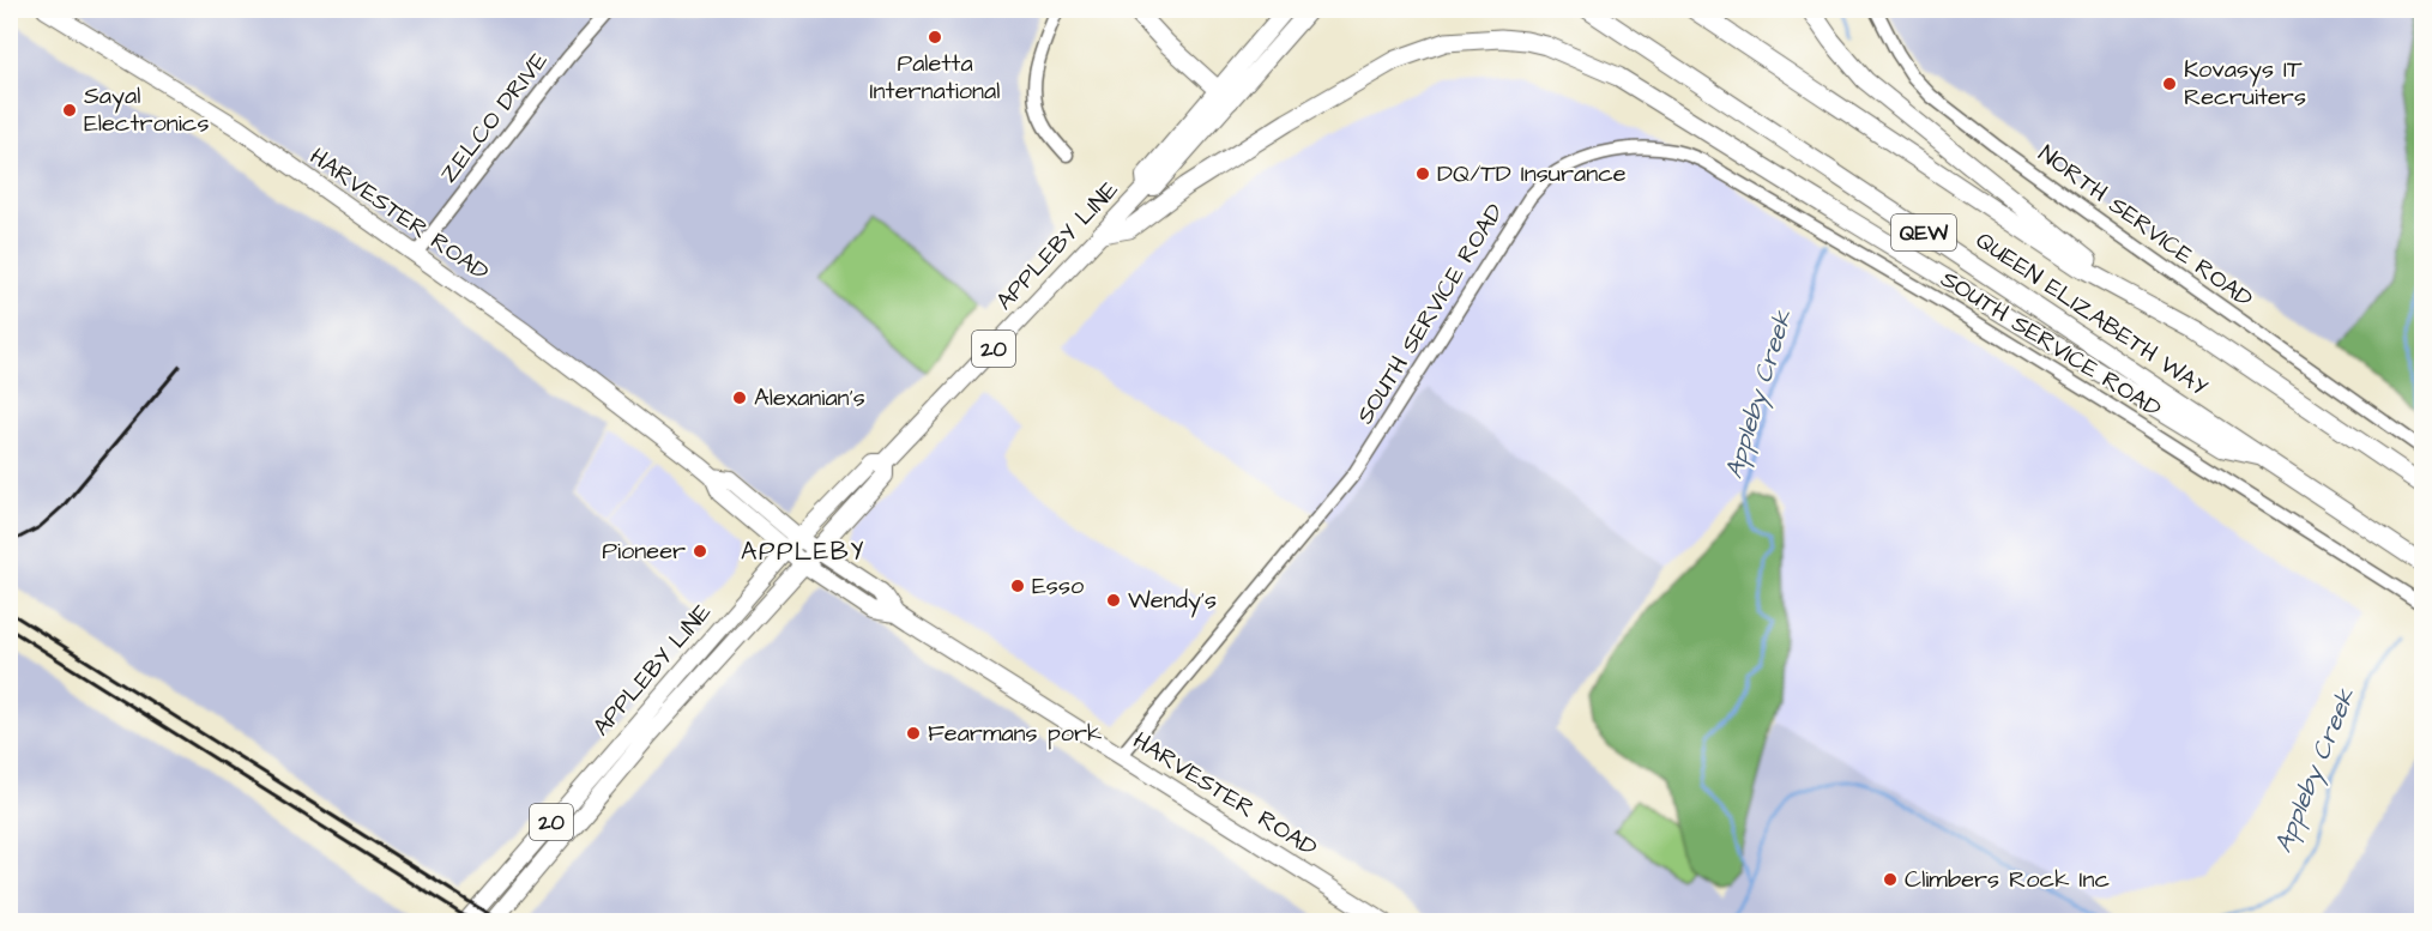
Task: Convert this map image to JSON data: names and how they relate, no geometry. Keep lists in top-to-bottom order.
{
  "streets": {
    "highway": ["QEW", "QUEEN ELIZABETH WAY"],
    "main road": ["HARVESTER ROAD", "APPLEBY LINE", "20"],
    "street": ["ZELCO DRIVE", "NORTH SERVICE ROAD", "SOUTH SERVICE ROAD"]
  },
  "crossings": [
    ["ZELCO DRIVE", "HARVESTER ROAD"],
    ["HARVESTER ROAD", "APPLEBY LINE"],
    ["HARVESTER ROAD", "SOUTH SERVICE ROAD"]
  ],
  "districts": ["APPLEBY"],
  "water": ["Appleby Creek"],
  "places": [
    "Paletta International",
    "Kovasys IT Recruiters",
    "Sayal Electronics",
    "DQ/TD Insurance",
    "Alexanian’s",
    "Pioneer",
    "Esso",
    "Wendy's",
    "Fearmans pork",
    "Climbers Rock Inc"
  ]
}
